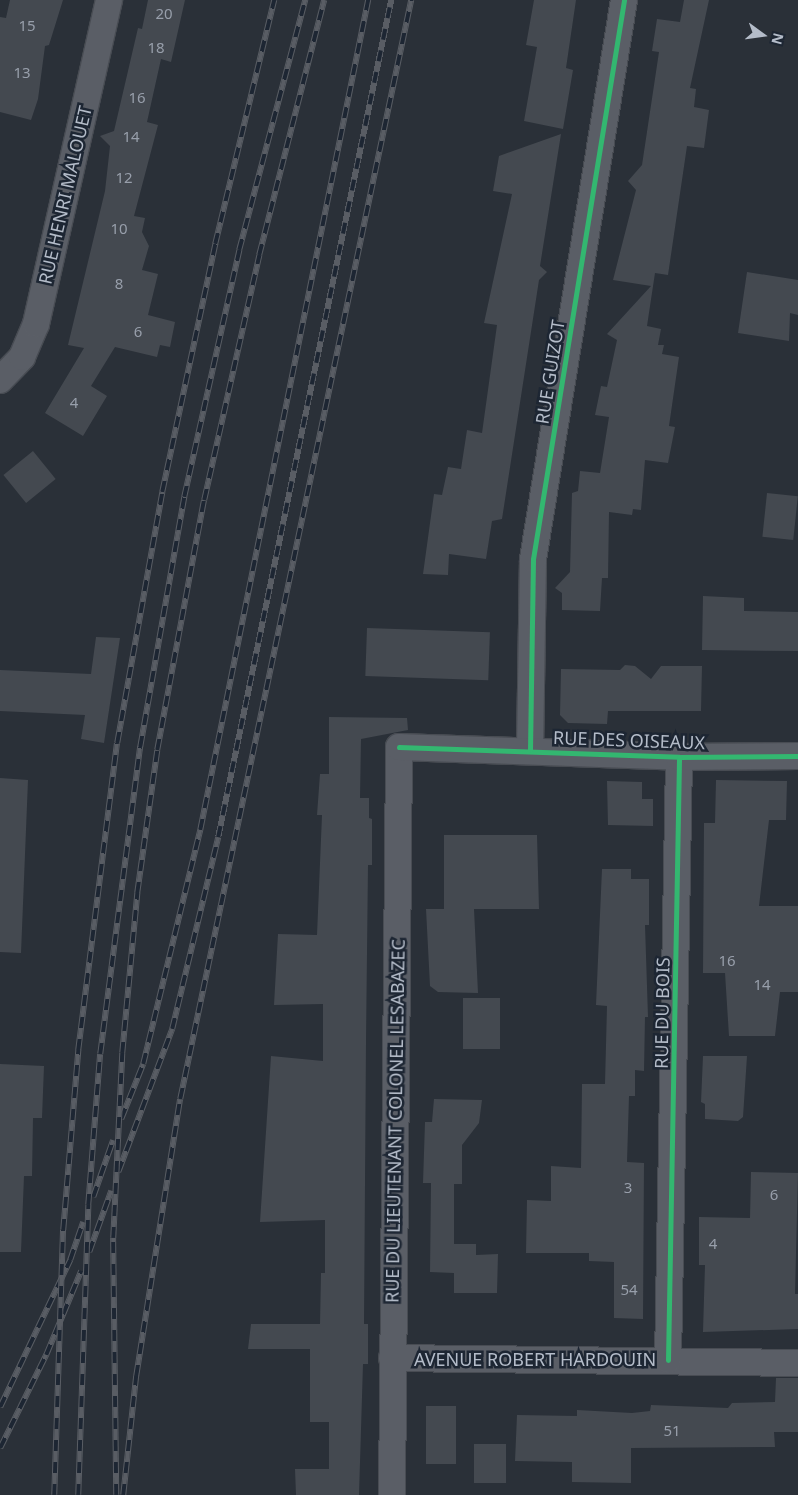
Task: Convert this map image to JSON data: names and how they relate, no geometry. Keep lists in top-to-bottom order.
{
  "streets": {
    "street": [
      "RUE HENRI MALOUET",
      "RUE GUIZOT",
      "RUE DES OISEAUX",
      "RUE DU BOIS",
      "RUE DU LIEUTENANT COLONEL LESABAZEC",
      "AVENUE ROBERT HARDOUIN"
    ]
  },
  "crossings": [
    ["RUE GUIZOT", "RUE DES OISEAUX"],
    ["RUE DES OISEAUX", "RUE DU BOIS"],
    ["RUE DES OISEAUX", "RUE DU LIEUTENANT COLONEL LESABAZEC"],
    ["RUE DU BOIS", "AVENUE ROBERT HARDOUIN"],
    ["RUE DU LIEUTENANT COLONEL LESABAZEC", "AVENUE ROBERT HARDOUIN"]
  ],
  "house_numbers": [
    "20",
    "15",
    "18",
    "13",
    "16",
    "14",
    "12",
    "10",
    "8",
    "6",
    "4",
    "16",
    "14",
    "3",
    "6",
    "4",
    "54",
    "51"
  ],
  "north": "right"
}
